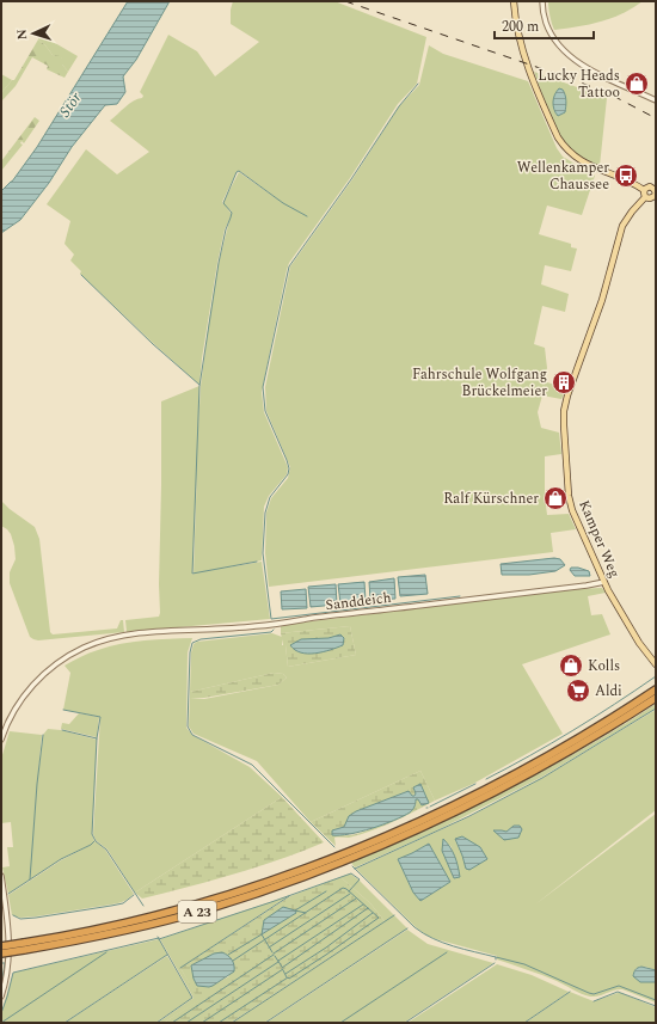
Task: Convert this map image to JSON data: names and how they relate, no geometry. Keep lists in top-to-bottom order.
{
  "streets": {
    "highway": ["A 23"],
    "main road": ["Kamper Weg"],
    "street": ["Sanddeich"]
  },
  "crossings": [
    ["Kamper Weg", "Sanddeich"]
  ],
  "water": ["Stör"],
  "places": {
    "shop": ["Lucky Heads Tattoo", "Ralf Kürschner", "Kolls"],
    "bus stop": ["Wellenkamper Chaussee"],
    "building": ["Fahrschule Wolfgang Brückelmeier"],
    "supermarket": ["Aldi"]
  },
  "scale_bar": "200 m",
  "north": "left"
}
